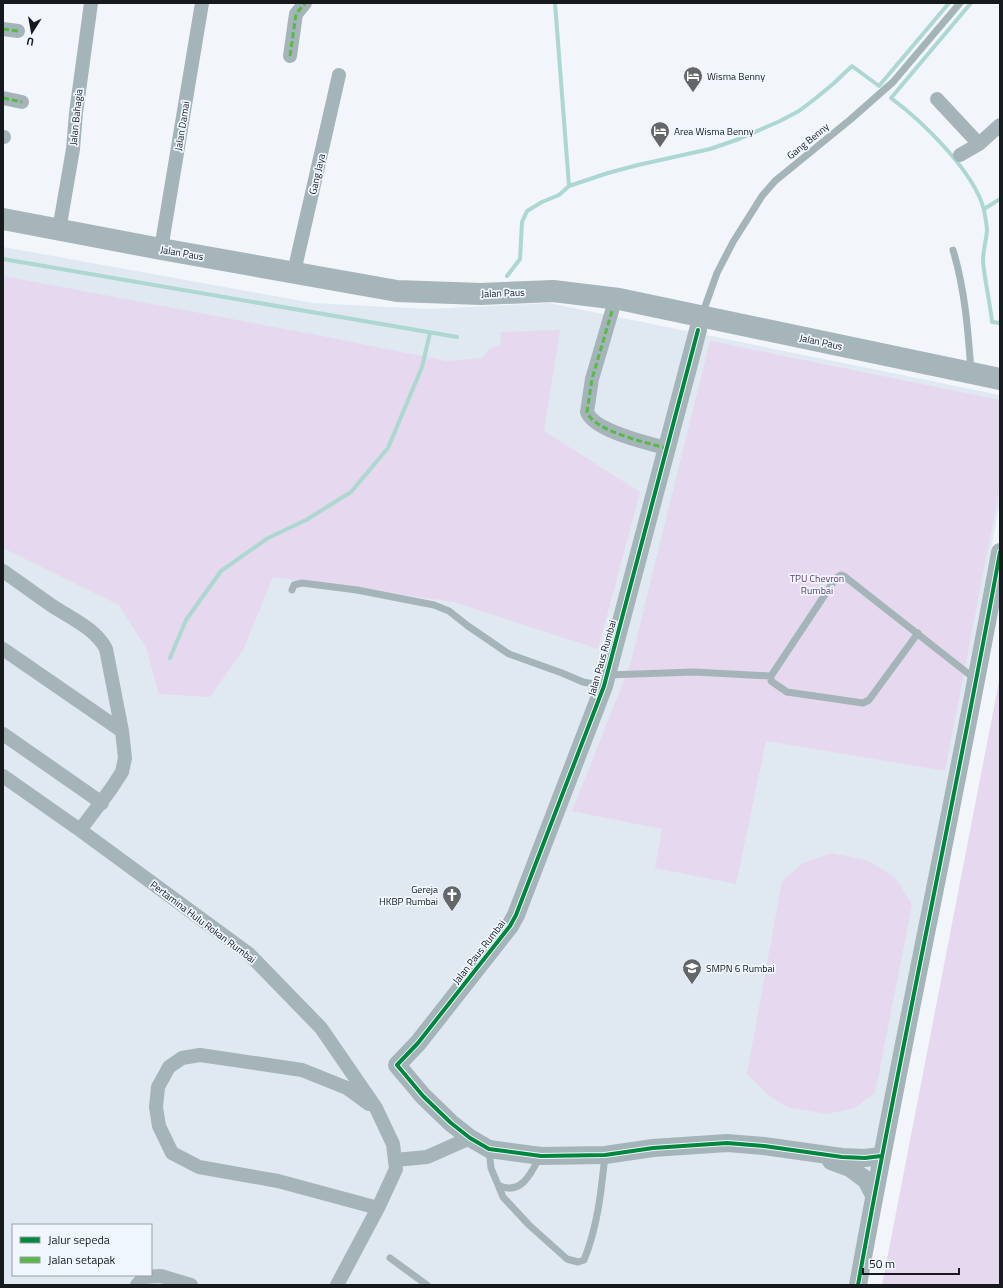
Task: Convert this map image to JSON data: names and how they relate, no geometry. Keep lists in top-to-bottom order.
{
  "streets": {
    "main road": ["Jalan Paus"],
    "street": [
      "Jalan Bahagia",
      "Jalan Damai",
      "Gang Jaya",
      "Jalan Paus Rumbai",
      "Pertamina Hulu Rokan Rumbai"
    ],
    "lane": ["Gang Benny"]
  },
  "crossings": [
    ["Jalan Bahagia", "Jalan Paus"],
    ["Jalan Damai", "Jalan Paus"],
    ["Gang Benny", "Jalan Paus"],
    ["Gang Benny", "Jalan Paus Rumbai"],
    ["Gang Jaya", "Jalan Paus"],
    ["Jalan Paus", "Jalan Paus Rumbai"]
  ],
  "parks": ["TPU Chevron Rumbai"],
  "places": {
    "hotel": ["Wisma Benny", "Area Wisma Benny"],
    "church": ["Gereja HKBP Rumbai"],
    "school or university": ["SMPN 6 Rumbai"]
  },
  "legend": ["Jalur sepeda", "Jalan setapak"],
  "scale_bar": "50 m",
  "north": "bottom"
}
